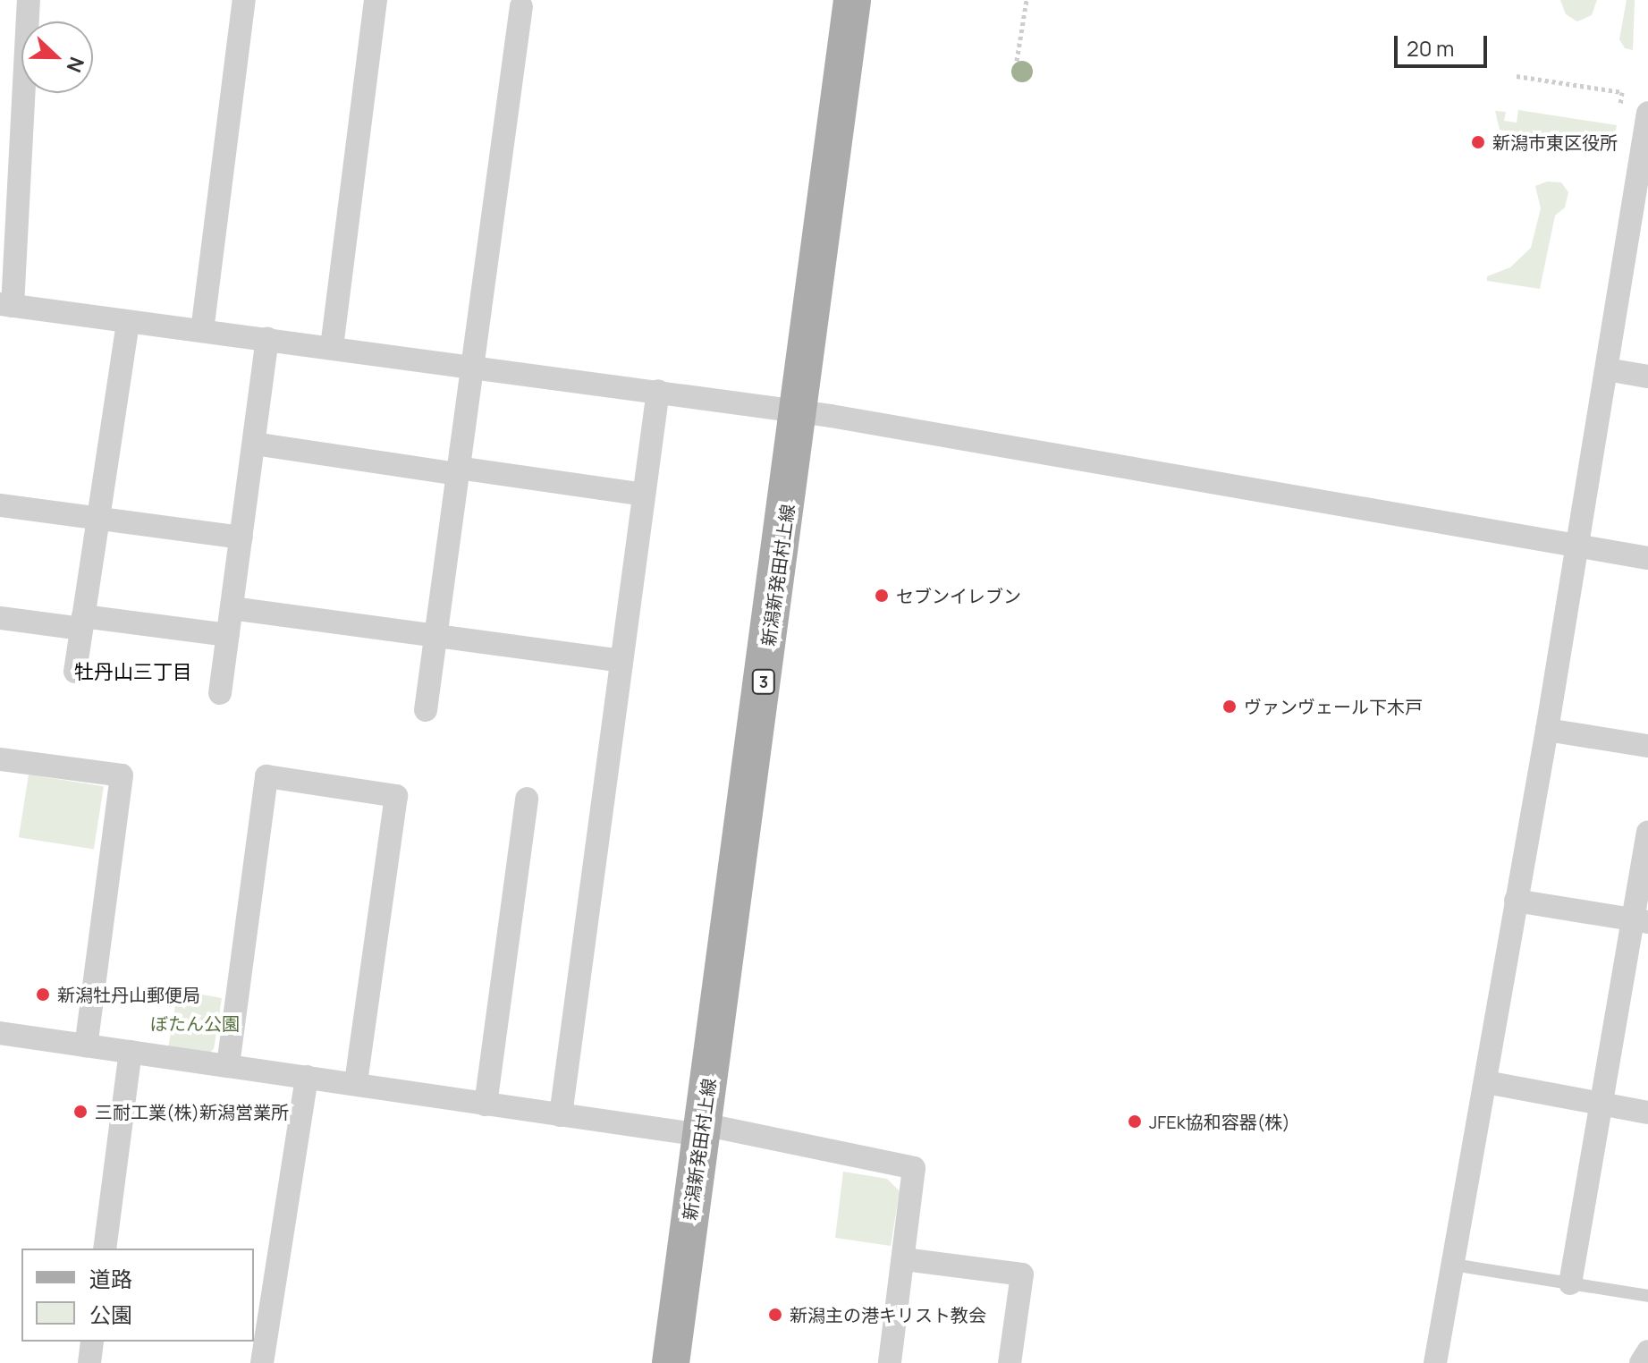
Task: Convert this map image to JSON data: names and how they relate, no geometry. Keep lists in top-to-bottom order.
{
  "streets": {
    "main road": ["新潟新発田村上線", "3"]
  },
  "districts": ["牡丹山三丁目"],
  "parks": ["ぼたん公園"],
  "places": [
    "新潟市東区役所",
    "セブンイレブン",
    "ヴァンヴェール下木戸",
    "新潟牡丹山郵便局",
    "三耐工業(株)新潟営業所",
    "JFEk協和容器(株)",
    "新潟主の港キリスト教会"
  ],
  "legend": ["道路", "公園"],
  "scale_bar": "20 m",
  "north": "right"
}
